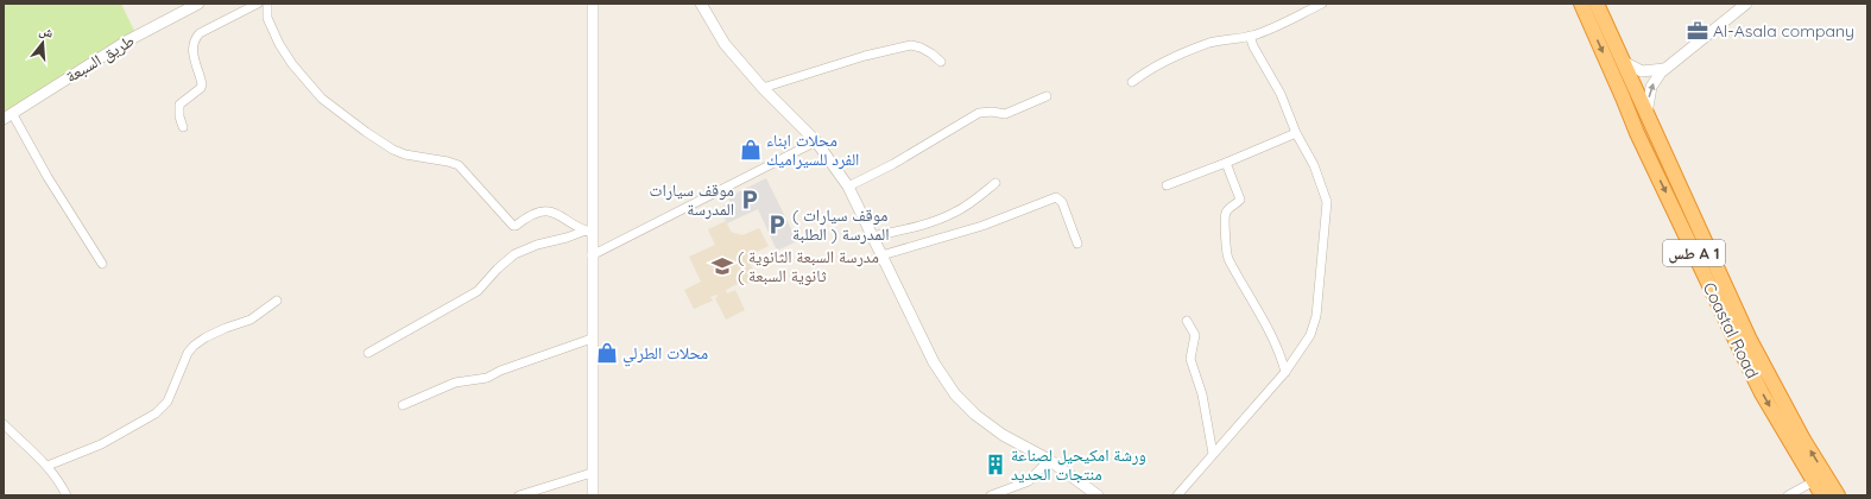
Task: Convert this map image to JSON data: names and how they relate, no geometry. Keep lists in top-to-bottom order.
{
  "streets": {
    "highway": ["طس A 1", "Coastal Road"],
    "street": ["طريق السبعة"]
  },
  "places": {
    "office": ["Al-Asala company"],
    "shop": ["محلات ابناء الفرد للسيراميك", "محلات الطرلي"],
    "parking": ["موقف سيارات المدرسة", "( موقف سيارات المدرسة ( الطلبة"],
    "school or university": ["( مدرسة السبعة الثانوية ( ثانوية السبعة"],
    "building": ["ورشة امكيحيل لصناعة منتجات الحديد"]
  },
  "north": "top"
}
